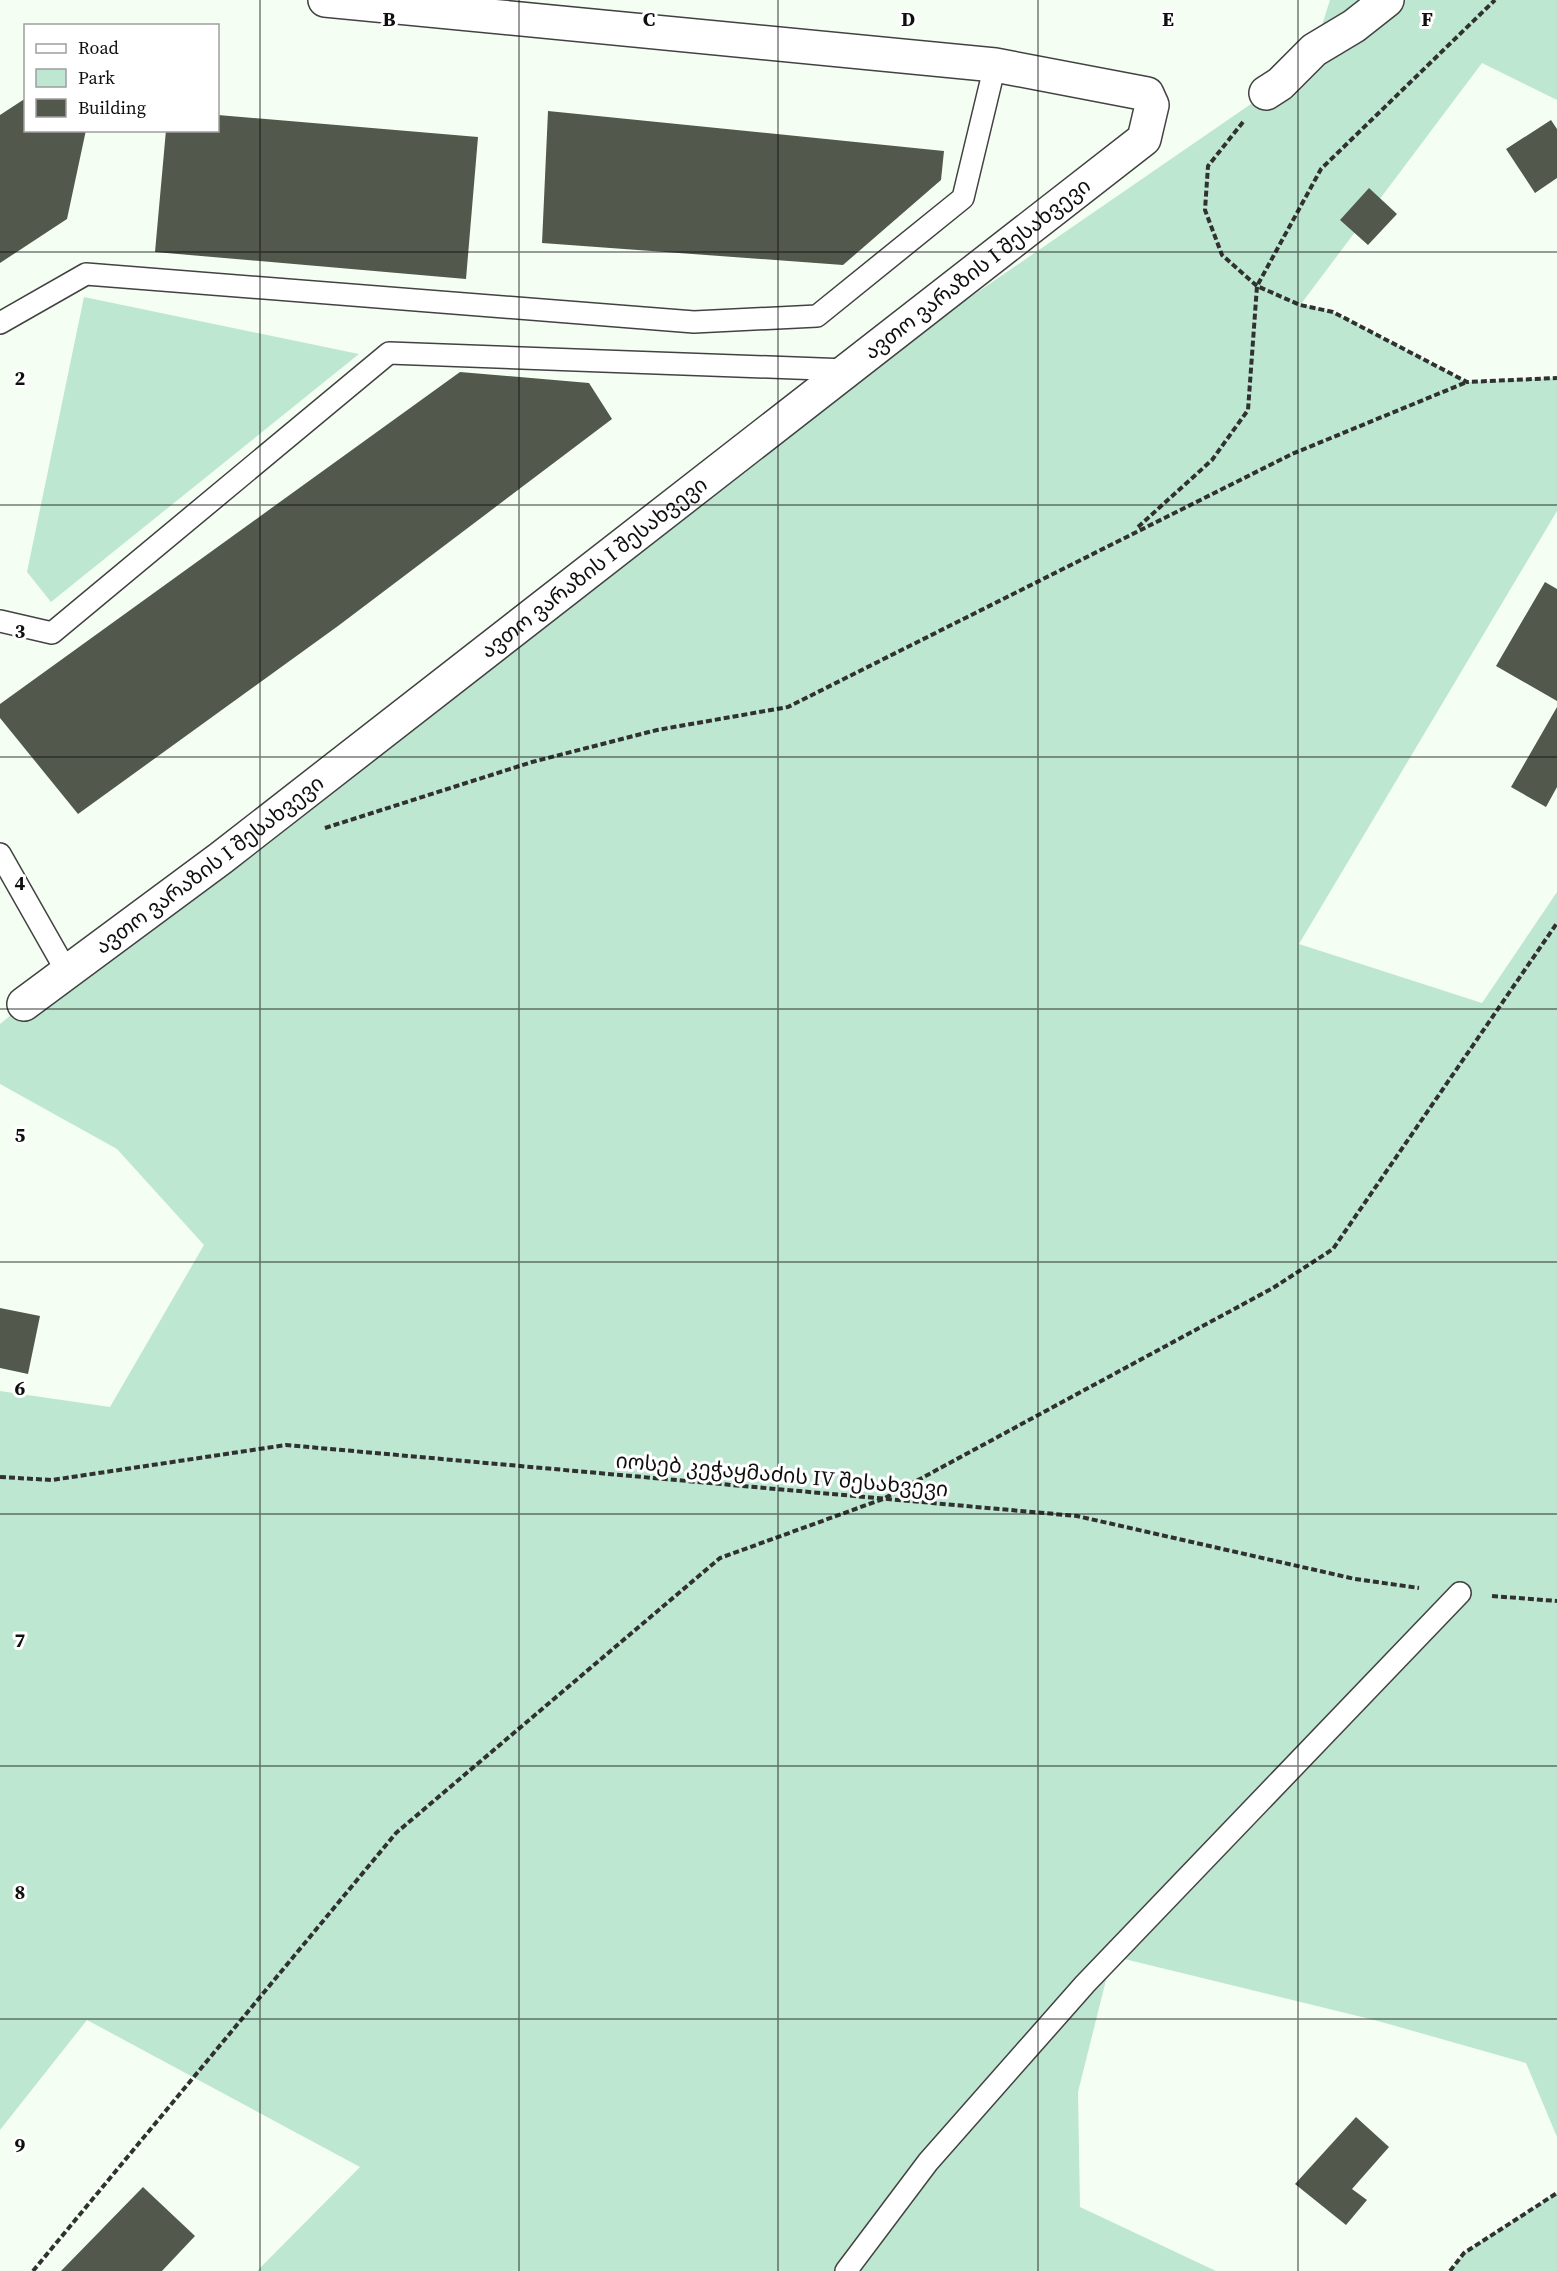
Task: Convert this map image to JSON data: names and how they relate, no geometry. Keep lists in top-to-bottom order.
{
  "streets": {
    "street": ["ავთო ვარაზის I შესახვევი"],
    "path": ["იოსებ კეჭაყმაძის IV შესახვევი"]
  },
  "legend": ["Road", "Park", "Building"],
  "grid": {
    "columns": [
      "B",
      "C",
      "D",
      "E",
      "F"
    ],
    "rows": [
      "2",
      "3",
      "4",
      "5",
      "6",
      "7",
      "8",
      "9"
    ]
  }
}
